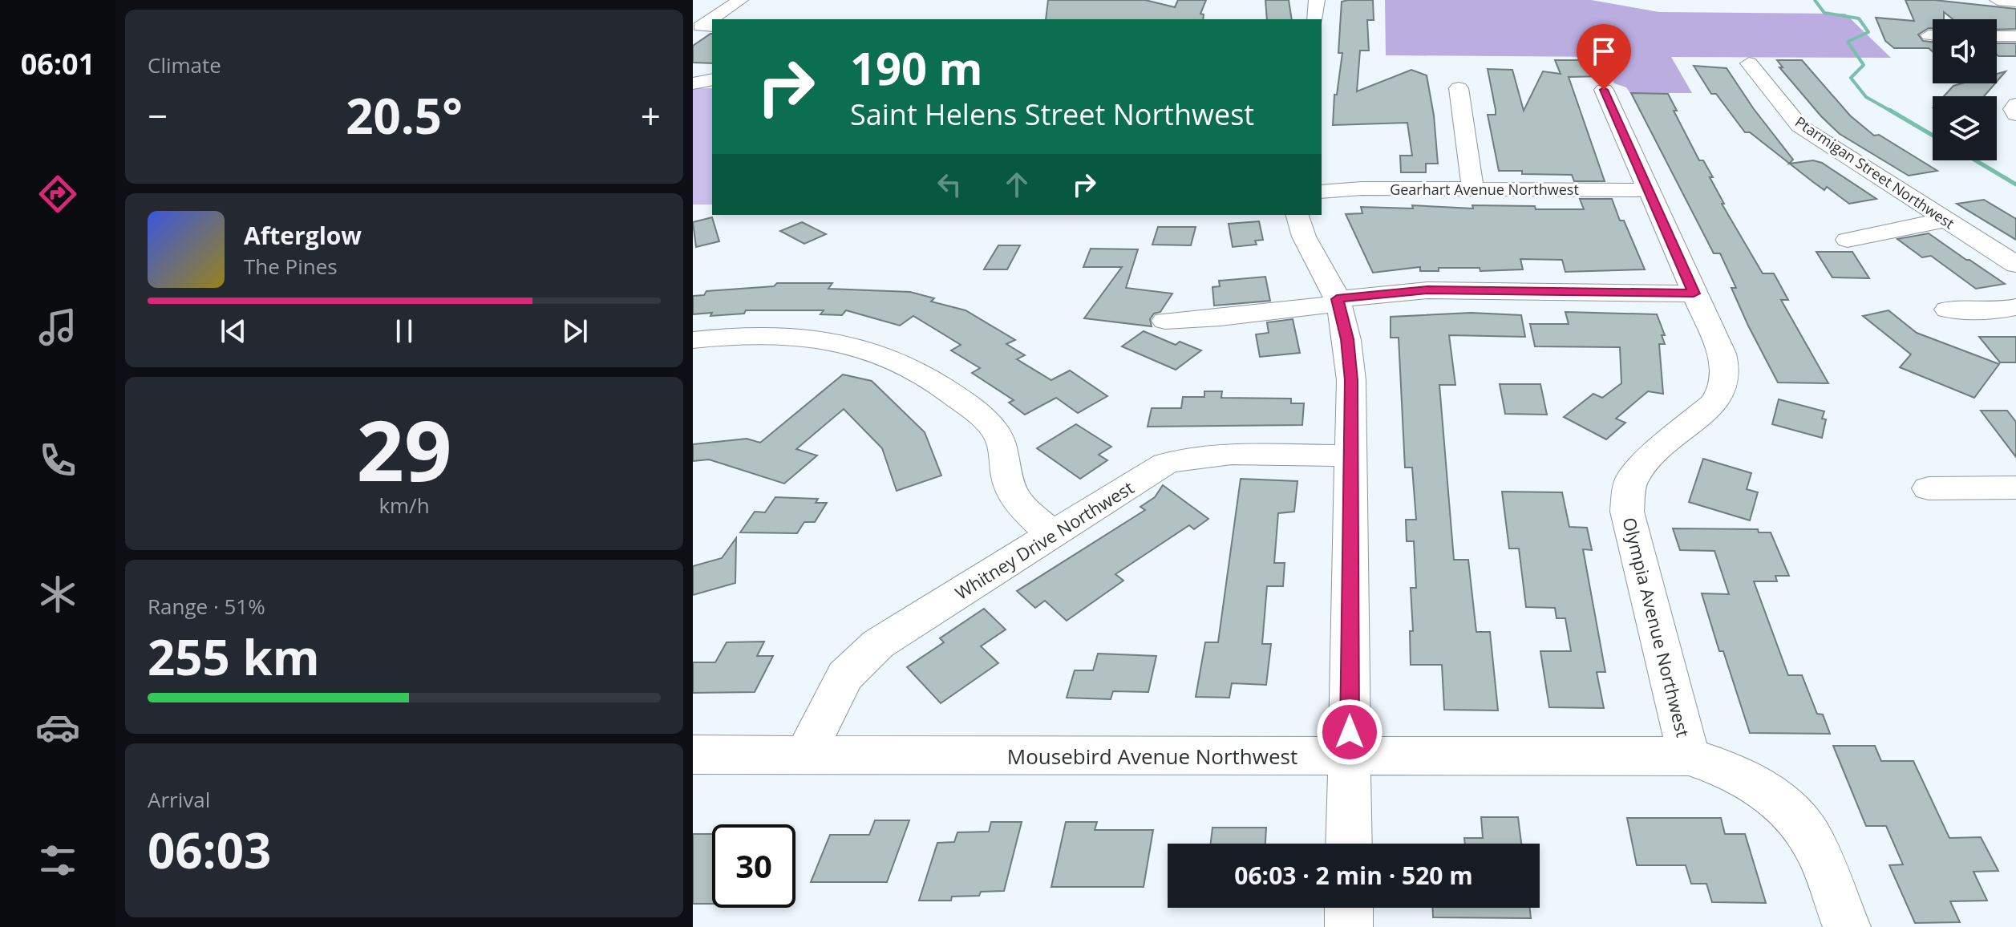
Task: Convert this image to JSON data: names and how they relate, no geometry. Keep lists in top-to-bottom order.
{
  "streets": {
    "street": [
      "Ptarmigan Street Northwest",
      "Gearhart Avenue Northwest",
      "Whitney Drive Northwest",
      "Olympia Avenue Northwest",
      "Mousebird Avenue Northwest"
    ]
  },
  "crossings": [
    ["Gearhart Avenue Northwest", "Olympia Avenue Northwest"],
    ["Whitney Drive Northwest", "Mousebird Avenue Northwest"],
    ["Olympia Avenue Northwest", "Mousebird Avenue Northwest"]
  ],
  "page": {
    "tabs": "06:01",
    "tile": [
      "Climate",
      ["29", "km/h"],
      ["Range · 51%", "255 km"],
      ["Arrival", "06:03"]
    ],
    "turn": ["190 m", "Saint Helens Street Northwest"],
    "heat": ["−", "20.5°", "+"],
    "song": ["Afterglow", "The Pines"],
    "limit": "30",
    "trip": "06:03 · 2 min · 520 m"
  }
}
